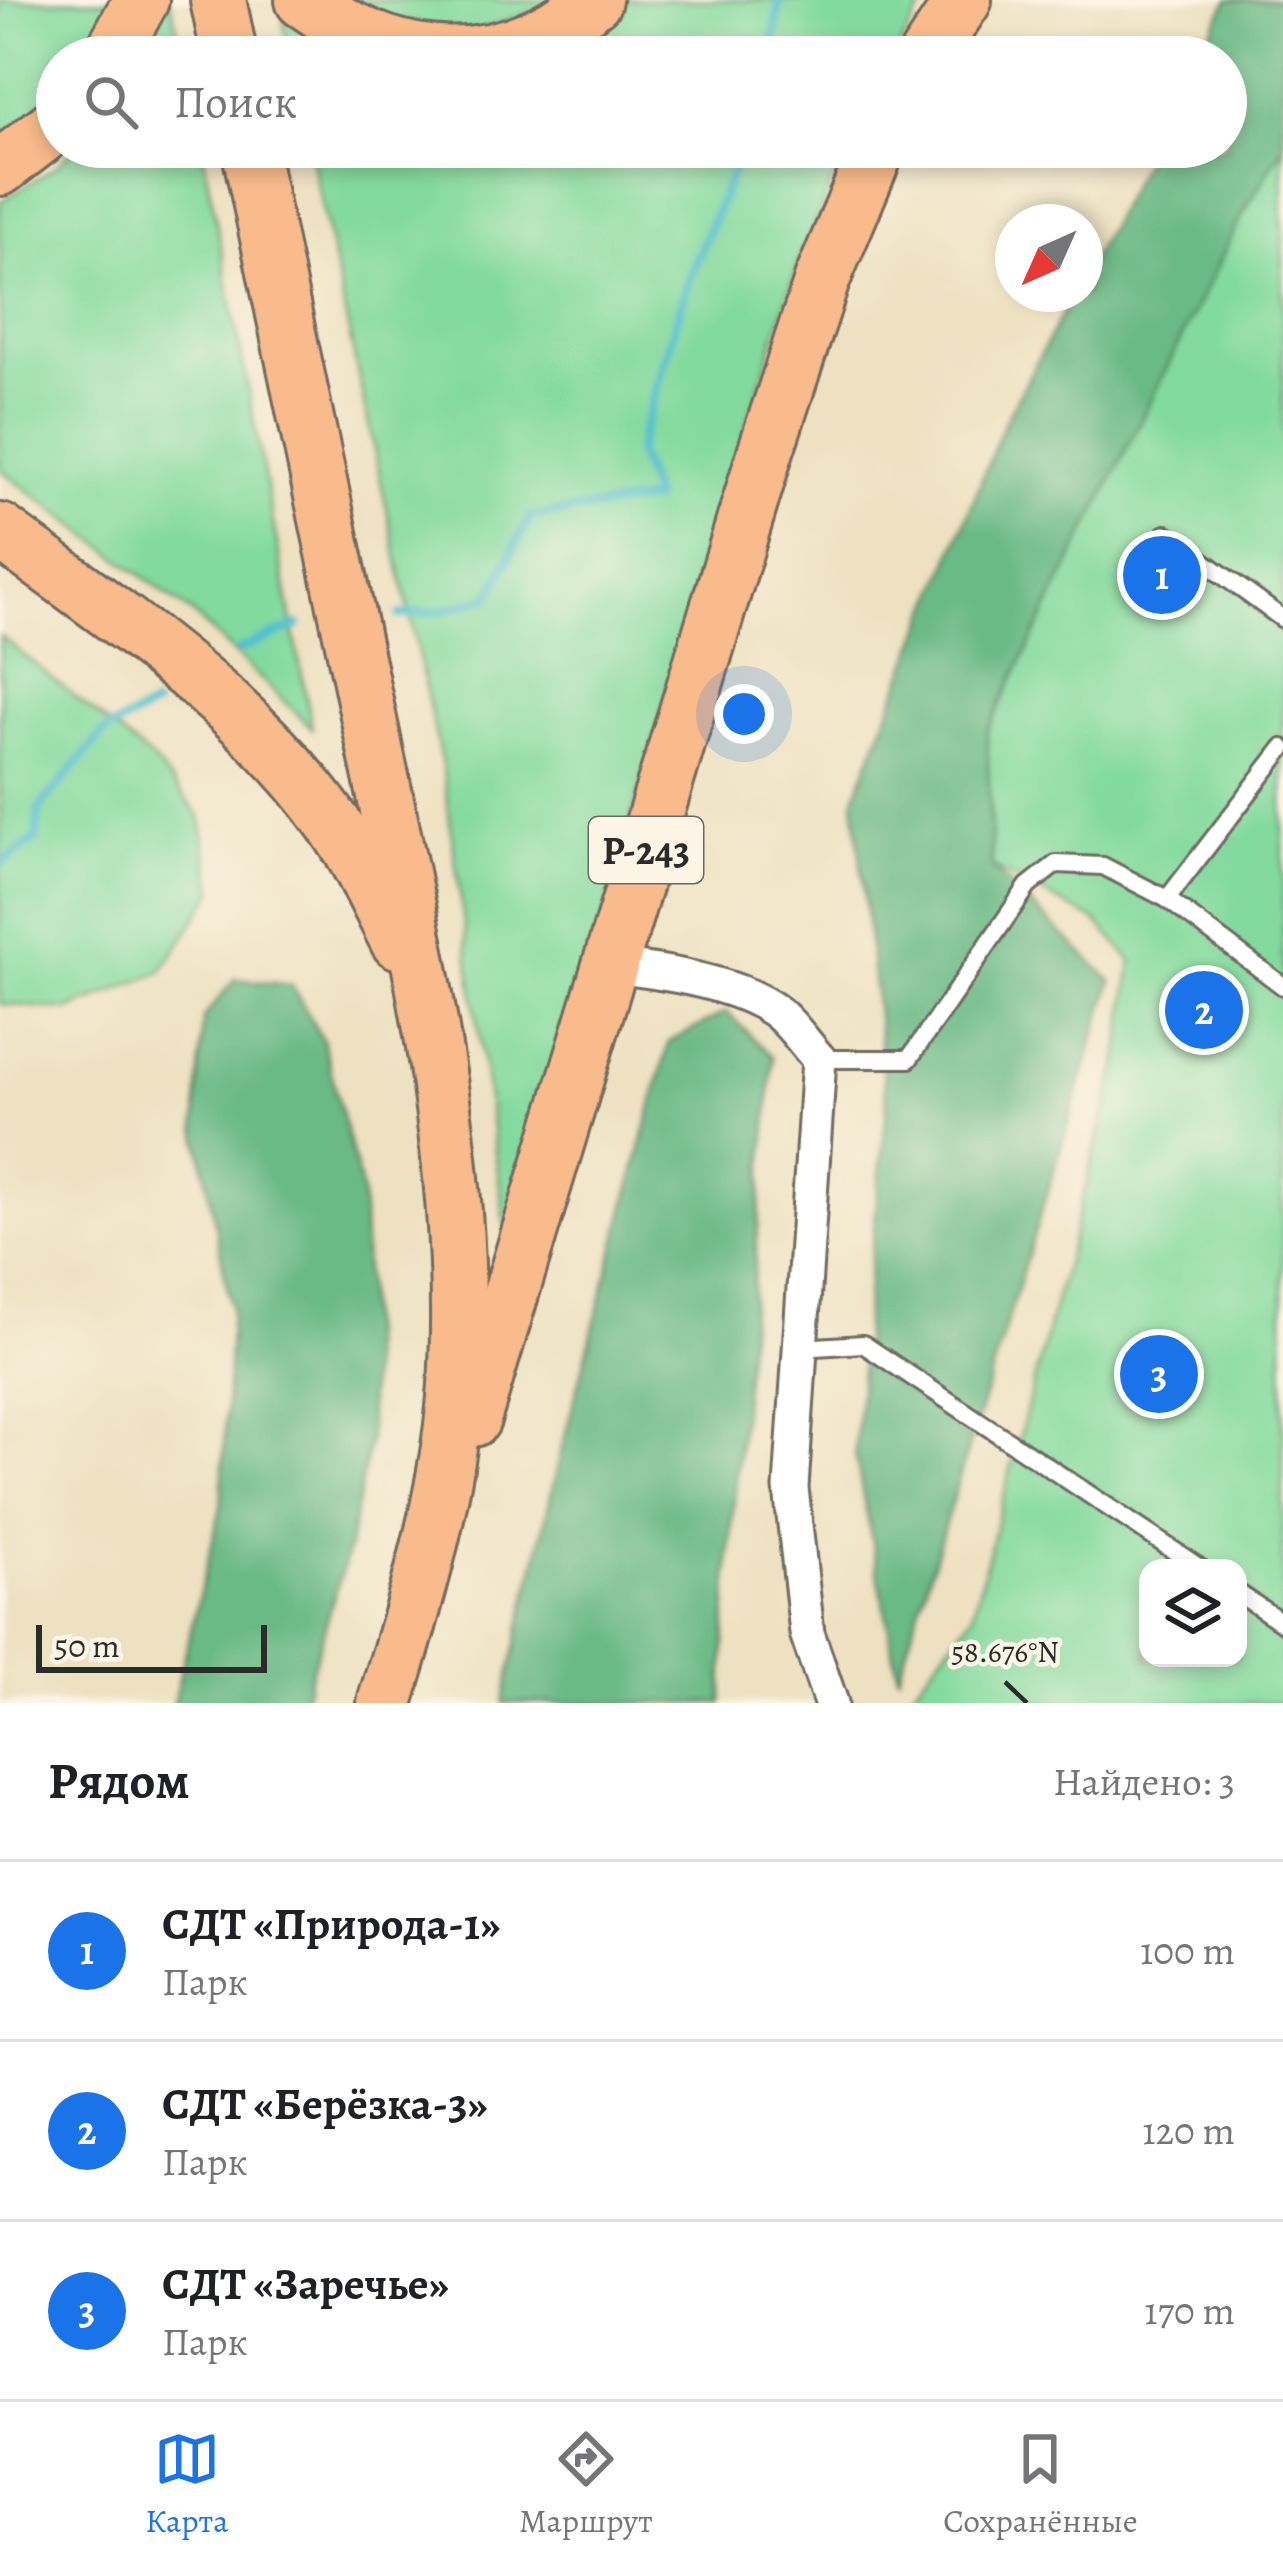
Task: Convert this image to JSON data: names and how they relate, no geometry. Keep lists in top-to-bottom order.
{
  "streets": {
    "highway": ["Р-243"]
  },
  "scale_bar": "50 m",
  "north": "bottom left",
  "page": {
    "search": "Поиск",
    "pins": ["1", "2", "3"],
    "scale": "50 m",
    "heading": ["Рядом", "Найдено: 3"],
    "list": [
      {
        "mark": "1",
        "name": "СДТ «Природа-1»",
        "note": "Парк",
        "value": "100 m"
      },
      {
        "mark": "2",
        "name": "СДТ «Берёзка-3»",
        "note": "Парк",
        "value": "120 m"
      },
      {
        "mark": "3",
        "name": "СДТ «Заречье»",
        "note": "Парк",
        "value": "170 m"
      }
    ],
    "nav": ["Карта", "Маршрут", "Сохранённые"]
  },
  "coordinates": ["58.676°N"]
}
